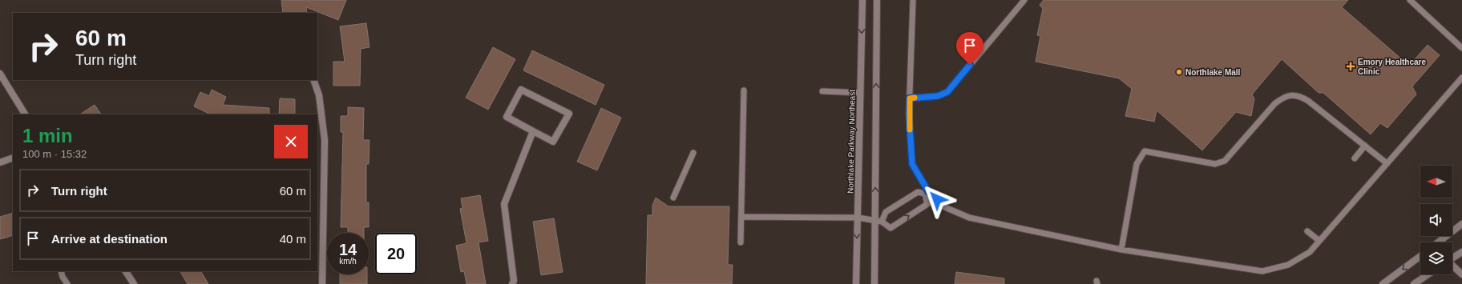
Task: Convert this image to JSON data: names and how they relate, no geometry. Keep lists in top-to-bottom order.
{
  "streets": {
    "street": ["Northlake Parkway Northeast"]
  },
  "places": {
    "health": ["Emory Healthcare Clinic"],
    "other": ["Northlake Mall"]
  },
  "north": "left",
  "page": {
    "turn": ["60 m", "Turn right"],
    "heading": ["1 min", "100 m · 15:32"],
    "list": [
      {
        "name": "Turn right",
        "value": "60 m"
      },
      {
        "name": "Arrive at destination",
        "value": "40 m"
      }
    ],
    "speed": "14 km/h",
    "limit": "20"
  }
}
